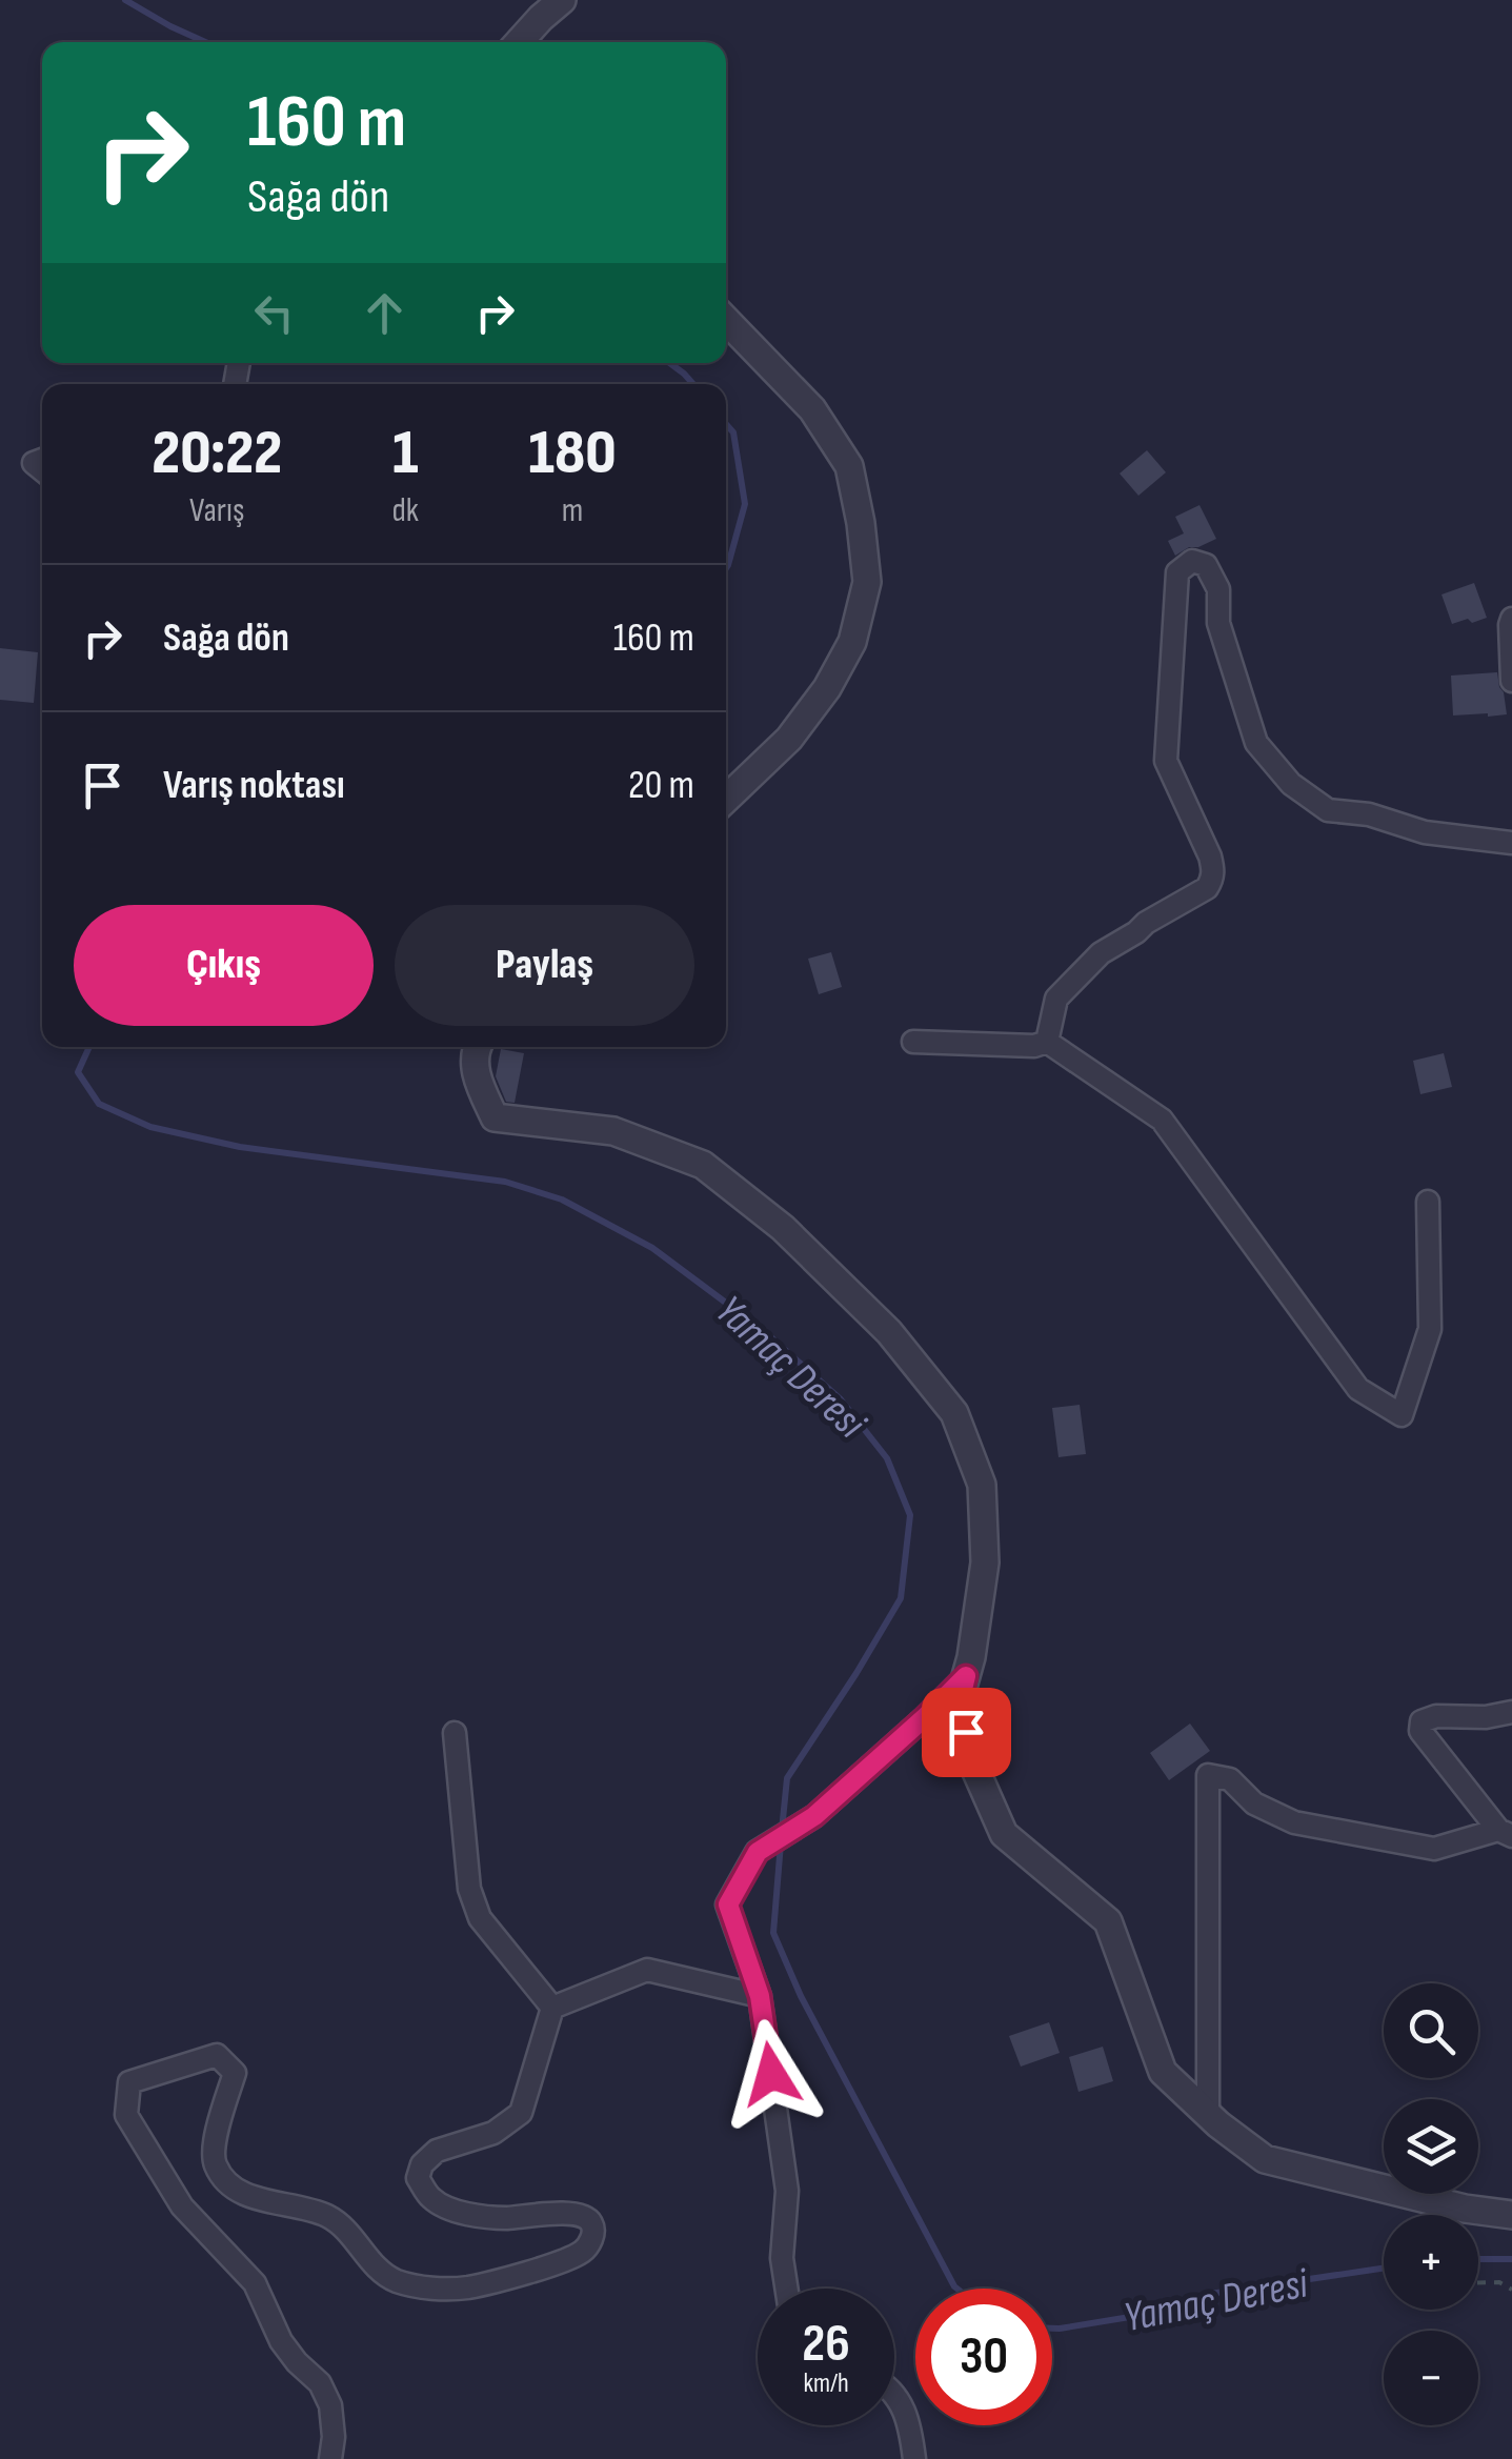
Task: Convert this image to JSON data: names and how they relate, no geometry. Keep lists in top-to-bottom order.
{
  "water": ["Yamaç Deresi"],
  "page": {
    "turn": ["160 m", "Sağa dön"],
    "eta": [
      "20:22",
      "Varış",
      "1",
      "dk",
      "180",
      "m"
    ],
    "list": [
      {
        "name": "Sağa dön",
        "value": "160 m"
      },
      {
        "name": "Varış noktası",
        "value": "20 m"
      }
    ],
    "buttons": ["Çıkış", "Paylaş"],
    "map_buttons": ["+", "−"],
    "speed": "26 km/h",
    "limit": "30"
  }
}
